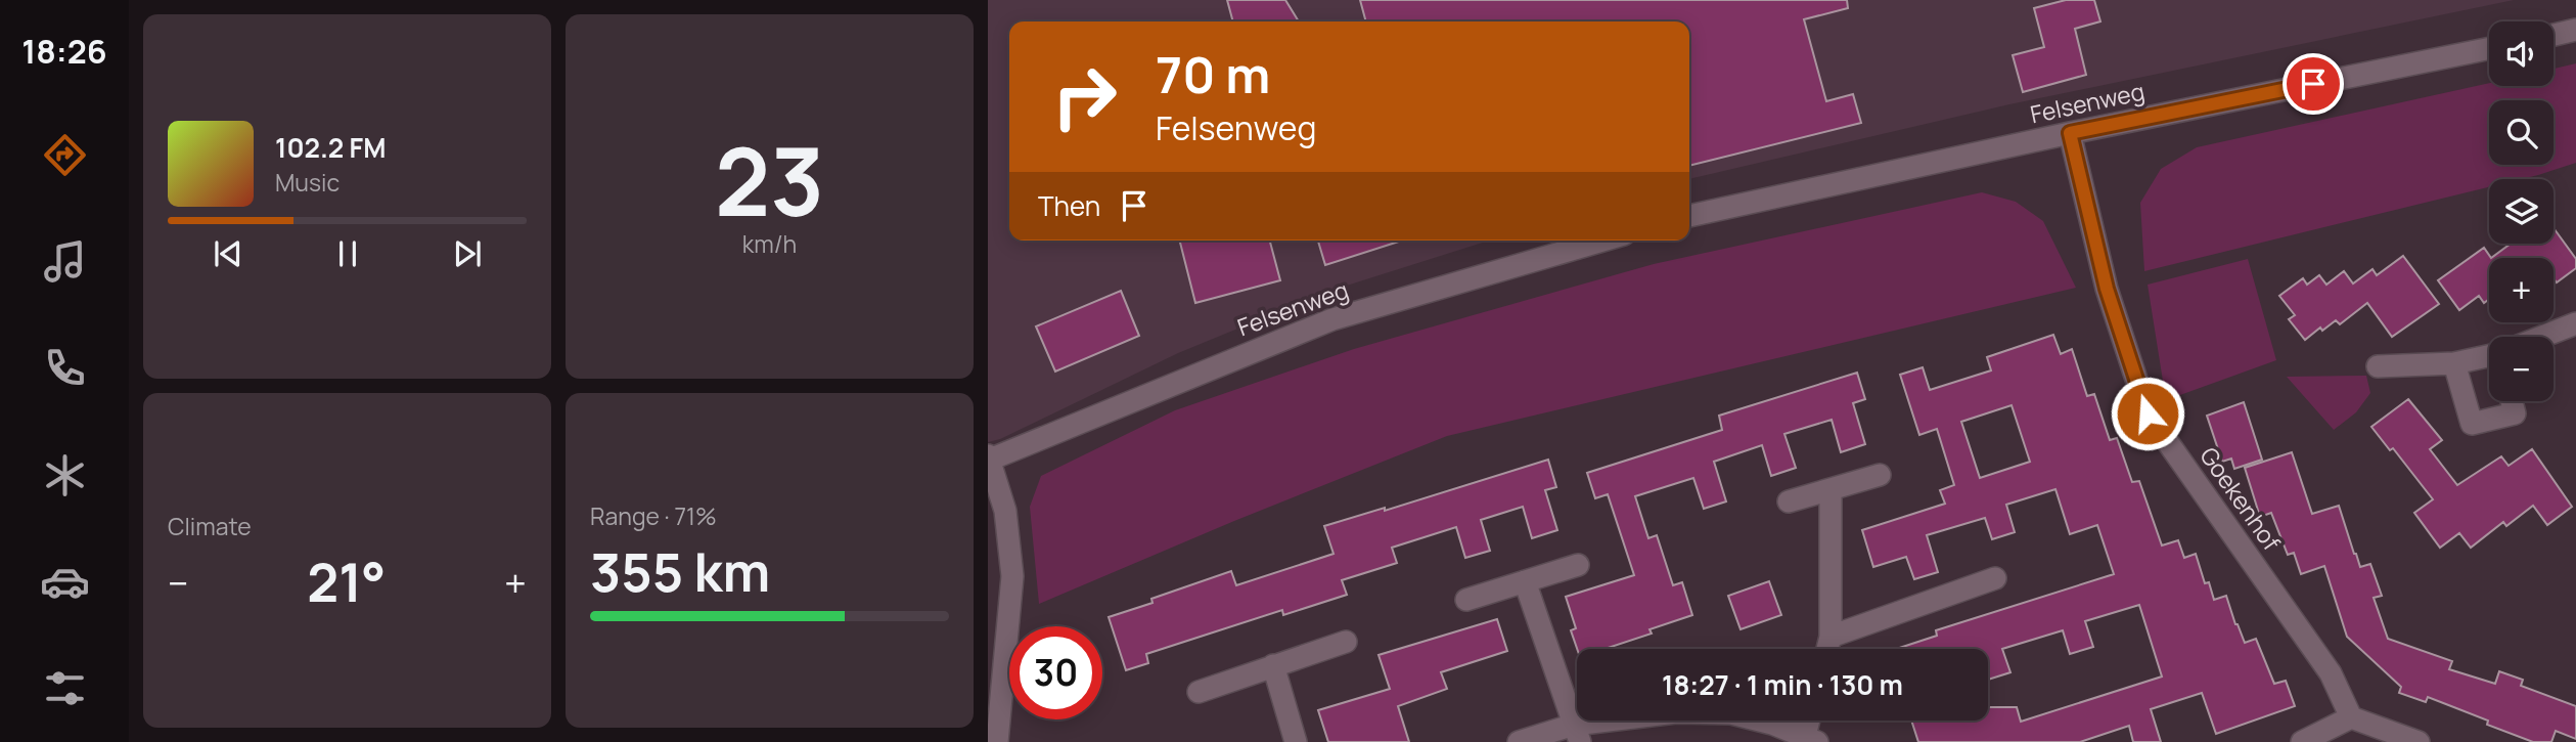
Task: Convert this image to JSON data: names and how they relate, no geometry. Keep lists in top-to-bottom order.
{
  "streets": {
    "street": ["Felsenweg", "Goekenhof"]
  },
  "crossings": [
    ["Felsenweg", "Goekenhof"]
  ],
  "page": {
    "tabs": "18:26",
    "tile": [
      ["23", "km/h"],
      "Climate",
      ["Range · 71%", "355 km"]
    ],
    "map_buttons": ["+", "−"],
    "turn": ["70 m", "Felsenweg"],
    "song": ["102.2 FM", "Music"],
    "then": "Then",
    "heat": ["−", "21°", "+"],
    "limit": "30",
    "trip": "18:27 · 1 min · 130 m"
  }
}
